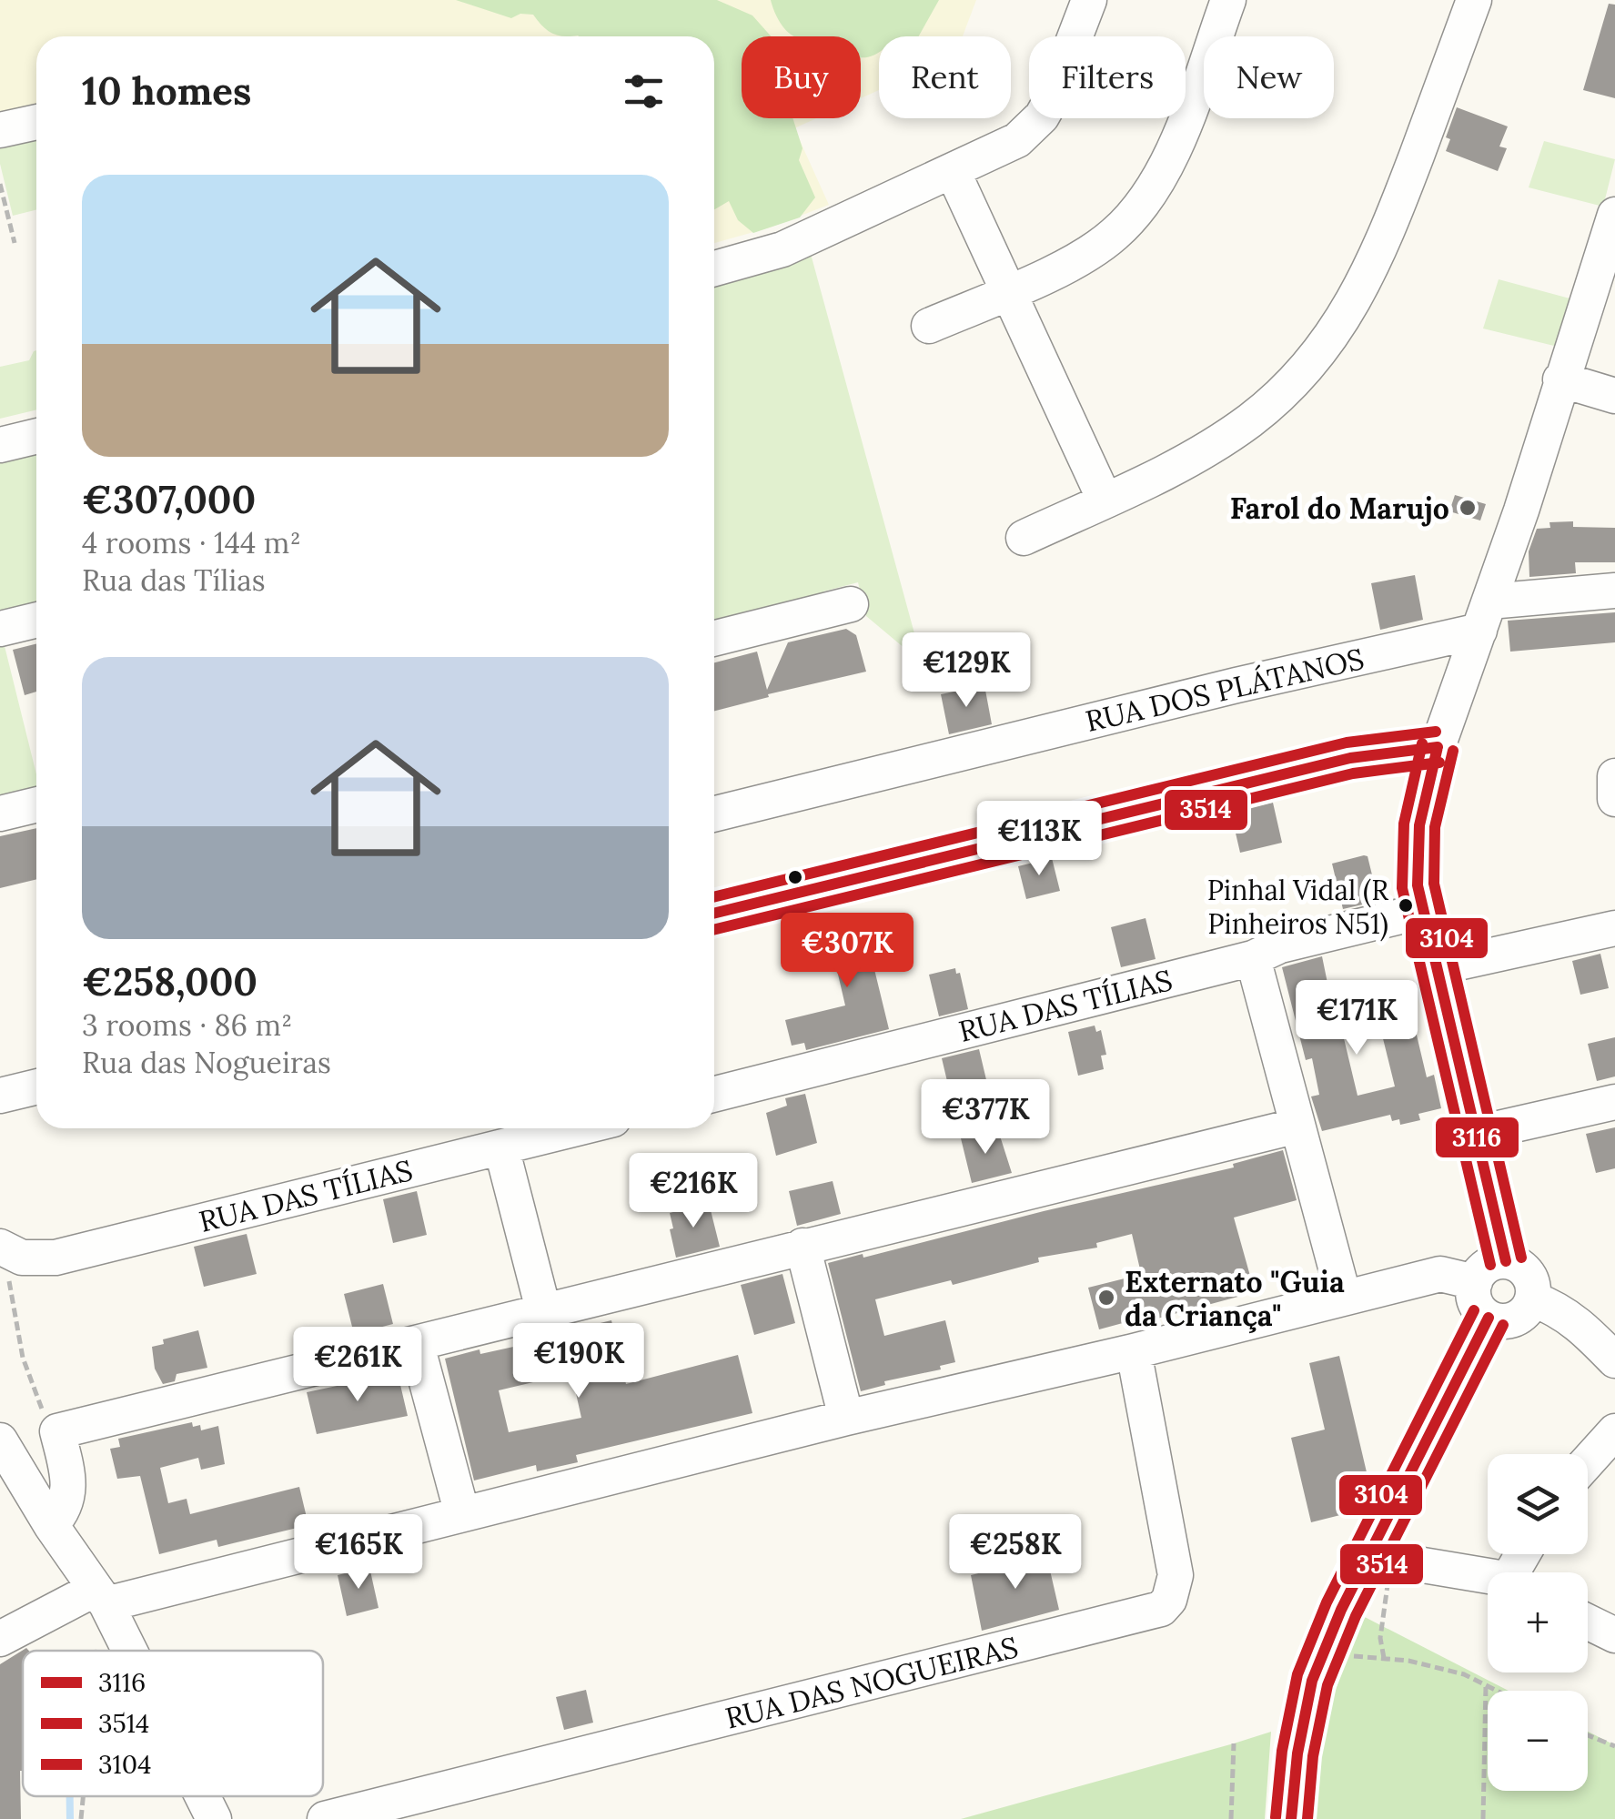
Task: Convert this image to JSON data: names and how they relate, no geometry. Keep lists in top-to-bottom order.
{
  "streets": {
    "street": ["RUA DOS PLÁTANOS", "RUA DAS TÍLIAS", "RUA DAS NOGUEIRAS"]
  },
  "places": ["Farol do Marujo", "Pinhal Vidal (R Pinheiros N51)", "Externato \"Guia da Criança\""],
  "lines": ["transit line 3104", "transit line 3514", "transit line 3116"],
  "legend": ["3116", "3514", "3104"],
  "page": {
    "chip": [
      "Buy",
      "Rent",
      "Filters",
      "New"
    ],
    "heading": "10 homes",
    "list": [
      {
        "name": "€307,000",
        "note": "4 rooms · 144 m² · Rua das Tílias"
      },
      {
        "name": "€258,000",
        "note": "3 rooms · 86 m² · Rua das Nogueiras"
      }
    ],
    "price": [
      "€129K",
      "€113K",
      "€307K",
      "€171K",
      "€377K",
      "€216K",
      "€190K",
      "€261K",
      "€165K",
      "€258K"
    ],
    "map_buttons": ["+", "−"]
  }
}
